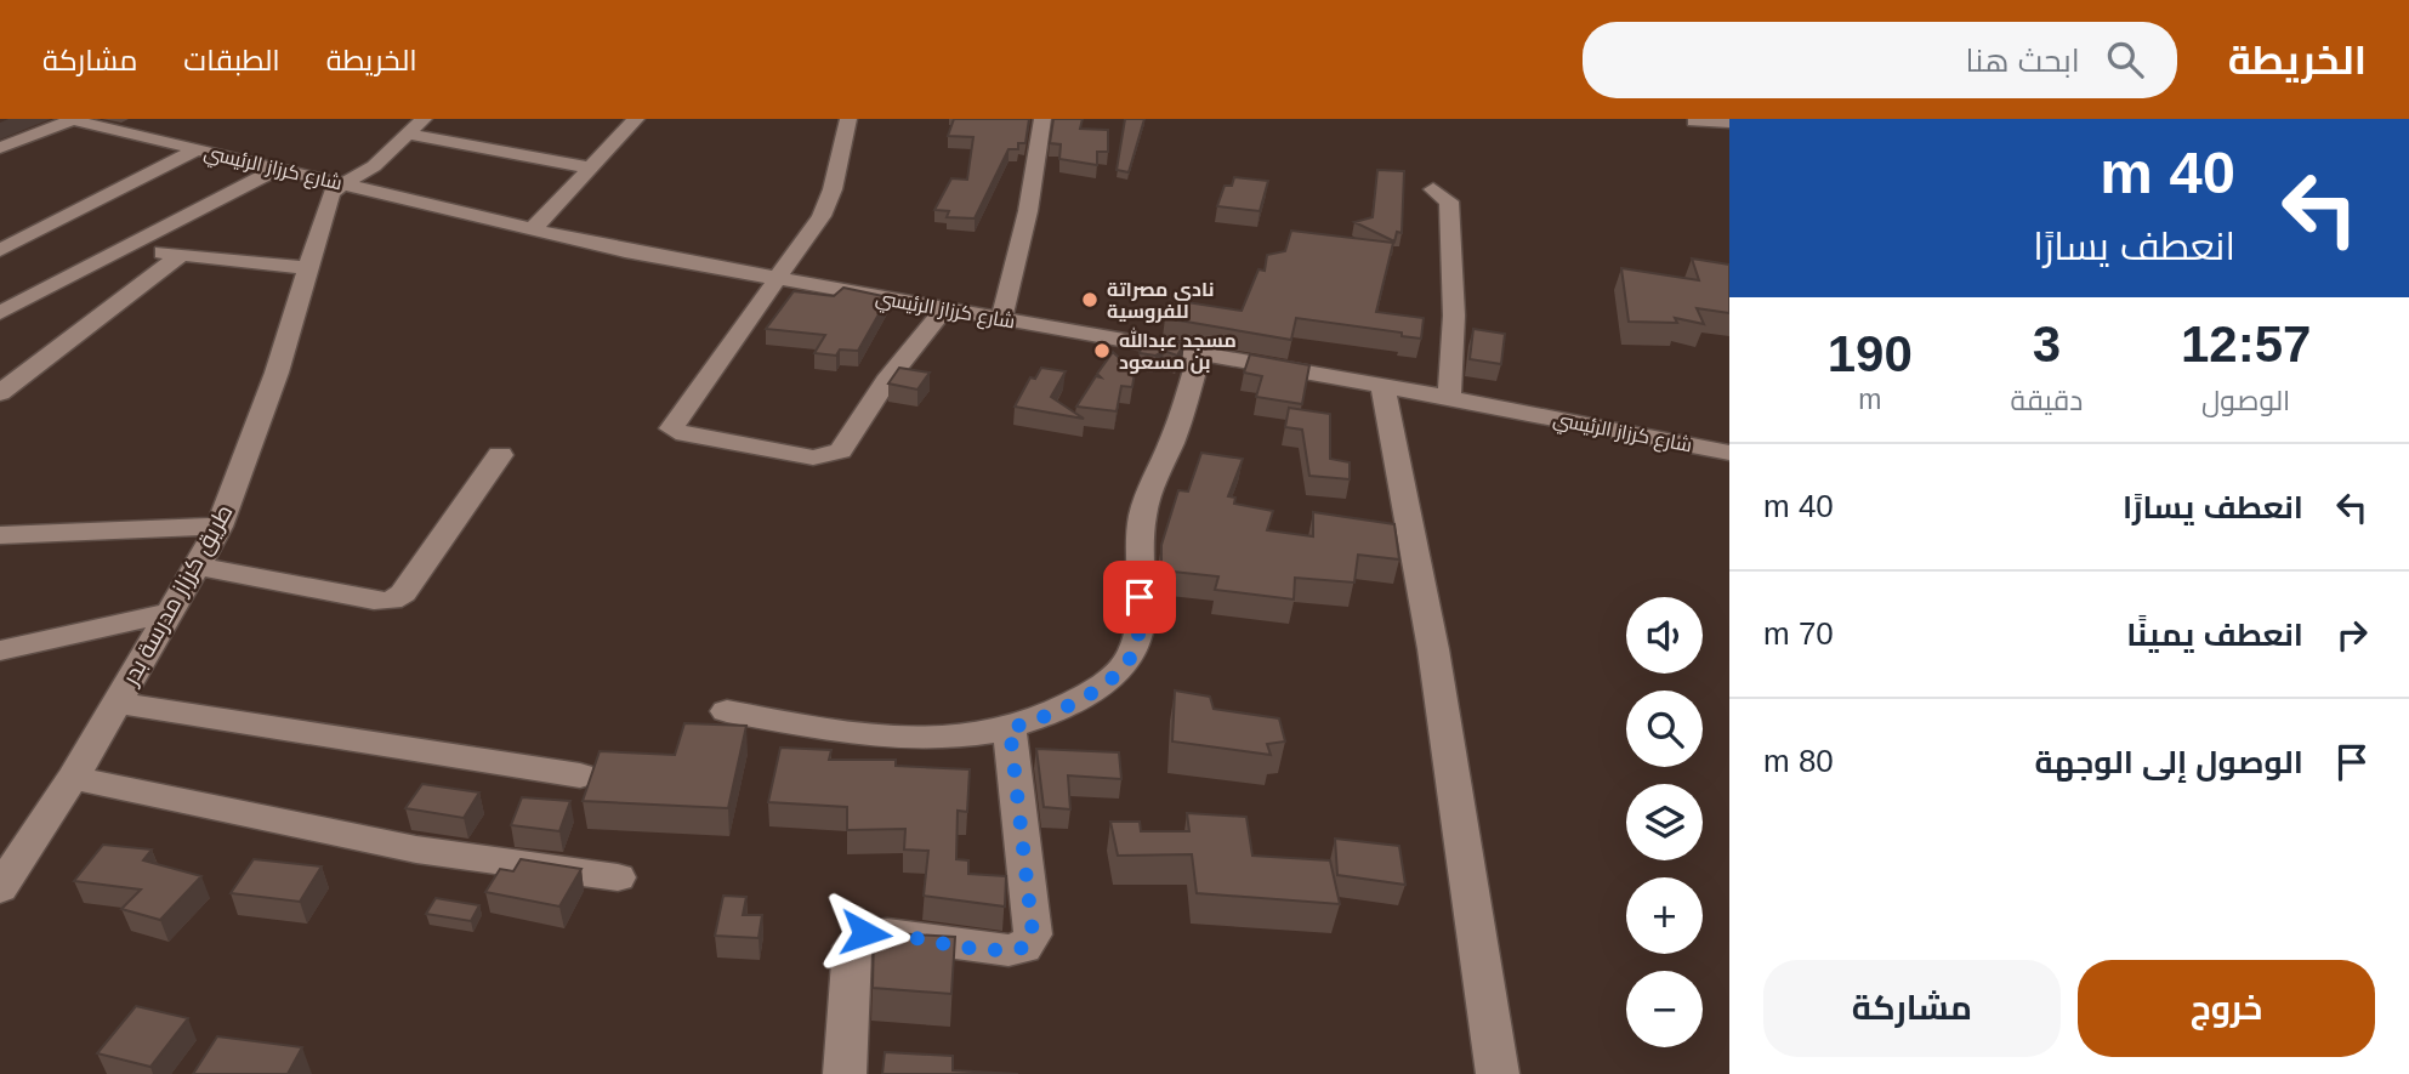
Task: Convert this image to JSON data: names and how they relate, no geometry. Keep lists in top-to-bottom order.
{
  "streets": {
    "street": ["شارع كرزاز الرئيسي", "طريق كرزاز مدرسة بدر"]
  },
  "crossings": [
    ["شارع كرزاز الرئيسي", "طريق كرزاز مدرسة بدر"]
  ],
  "places": ["نادي مصراتة للفروسية", "مسجد عبدالله بن مسعود"],
  "page": {
    "header": "الخريطة",
    "search": "ابحث هنا",
    "nav": ["الخريطة", "الطبقات", "مشاركة"],
    "turn": ["40 m", "انعطف يسارًا"],
    "eta": [
      "12:57",
      "الوصول",
      "3",
      "دقيقة",
      "190",
      "m"
    ],
    "list": [
      {
        "name": "انعطف يسارًا",
        "value": "40 m"
      },
      {
        "name": "انعطف يمينًا",
        "value": "70 m"
      },
      {
        "name": "الوصول إلى الوجهة",
        "value": "80 m"
      }
    ],
    "map_buttons": ["+", "−"],
    "buttons": ["خروج", "مشاركة"]
  }
}
